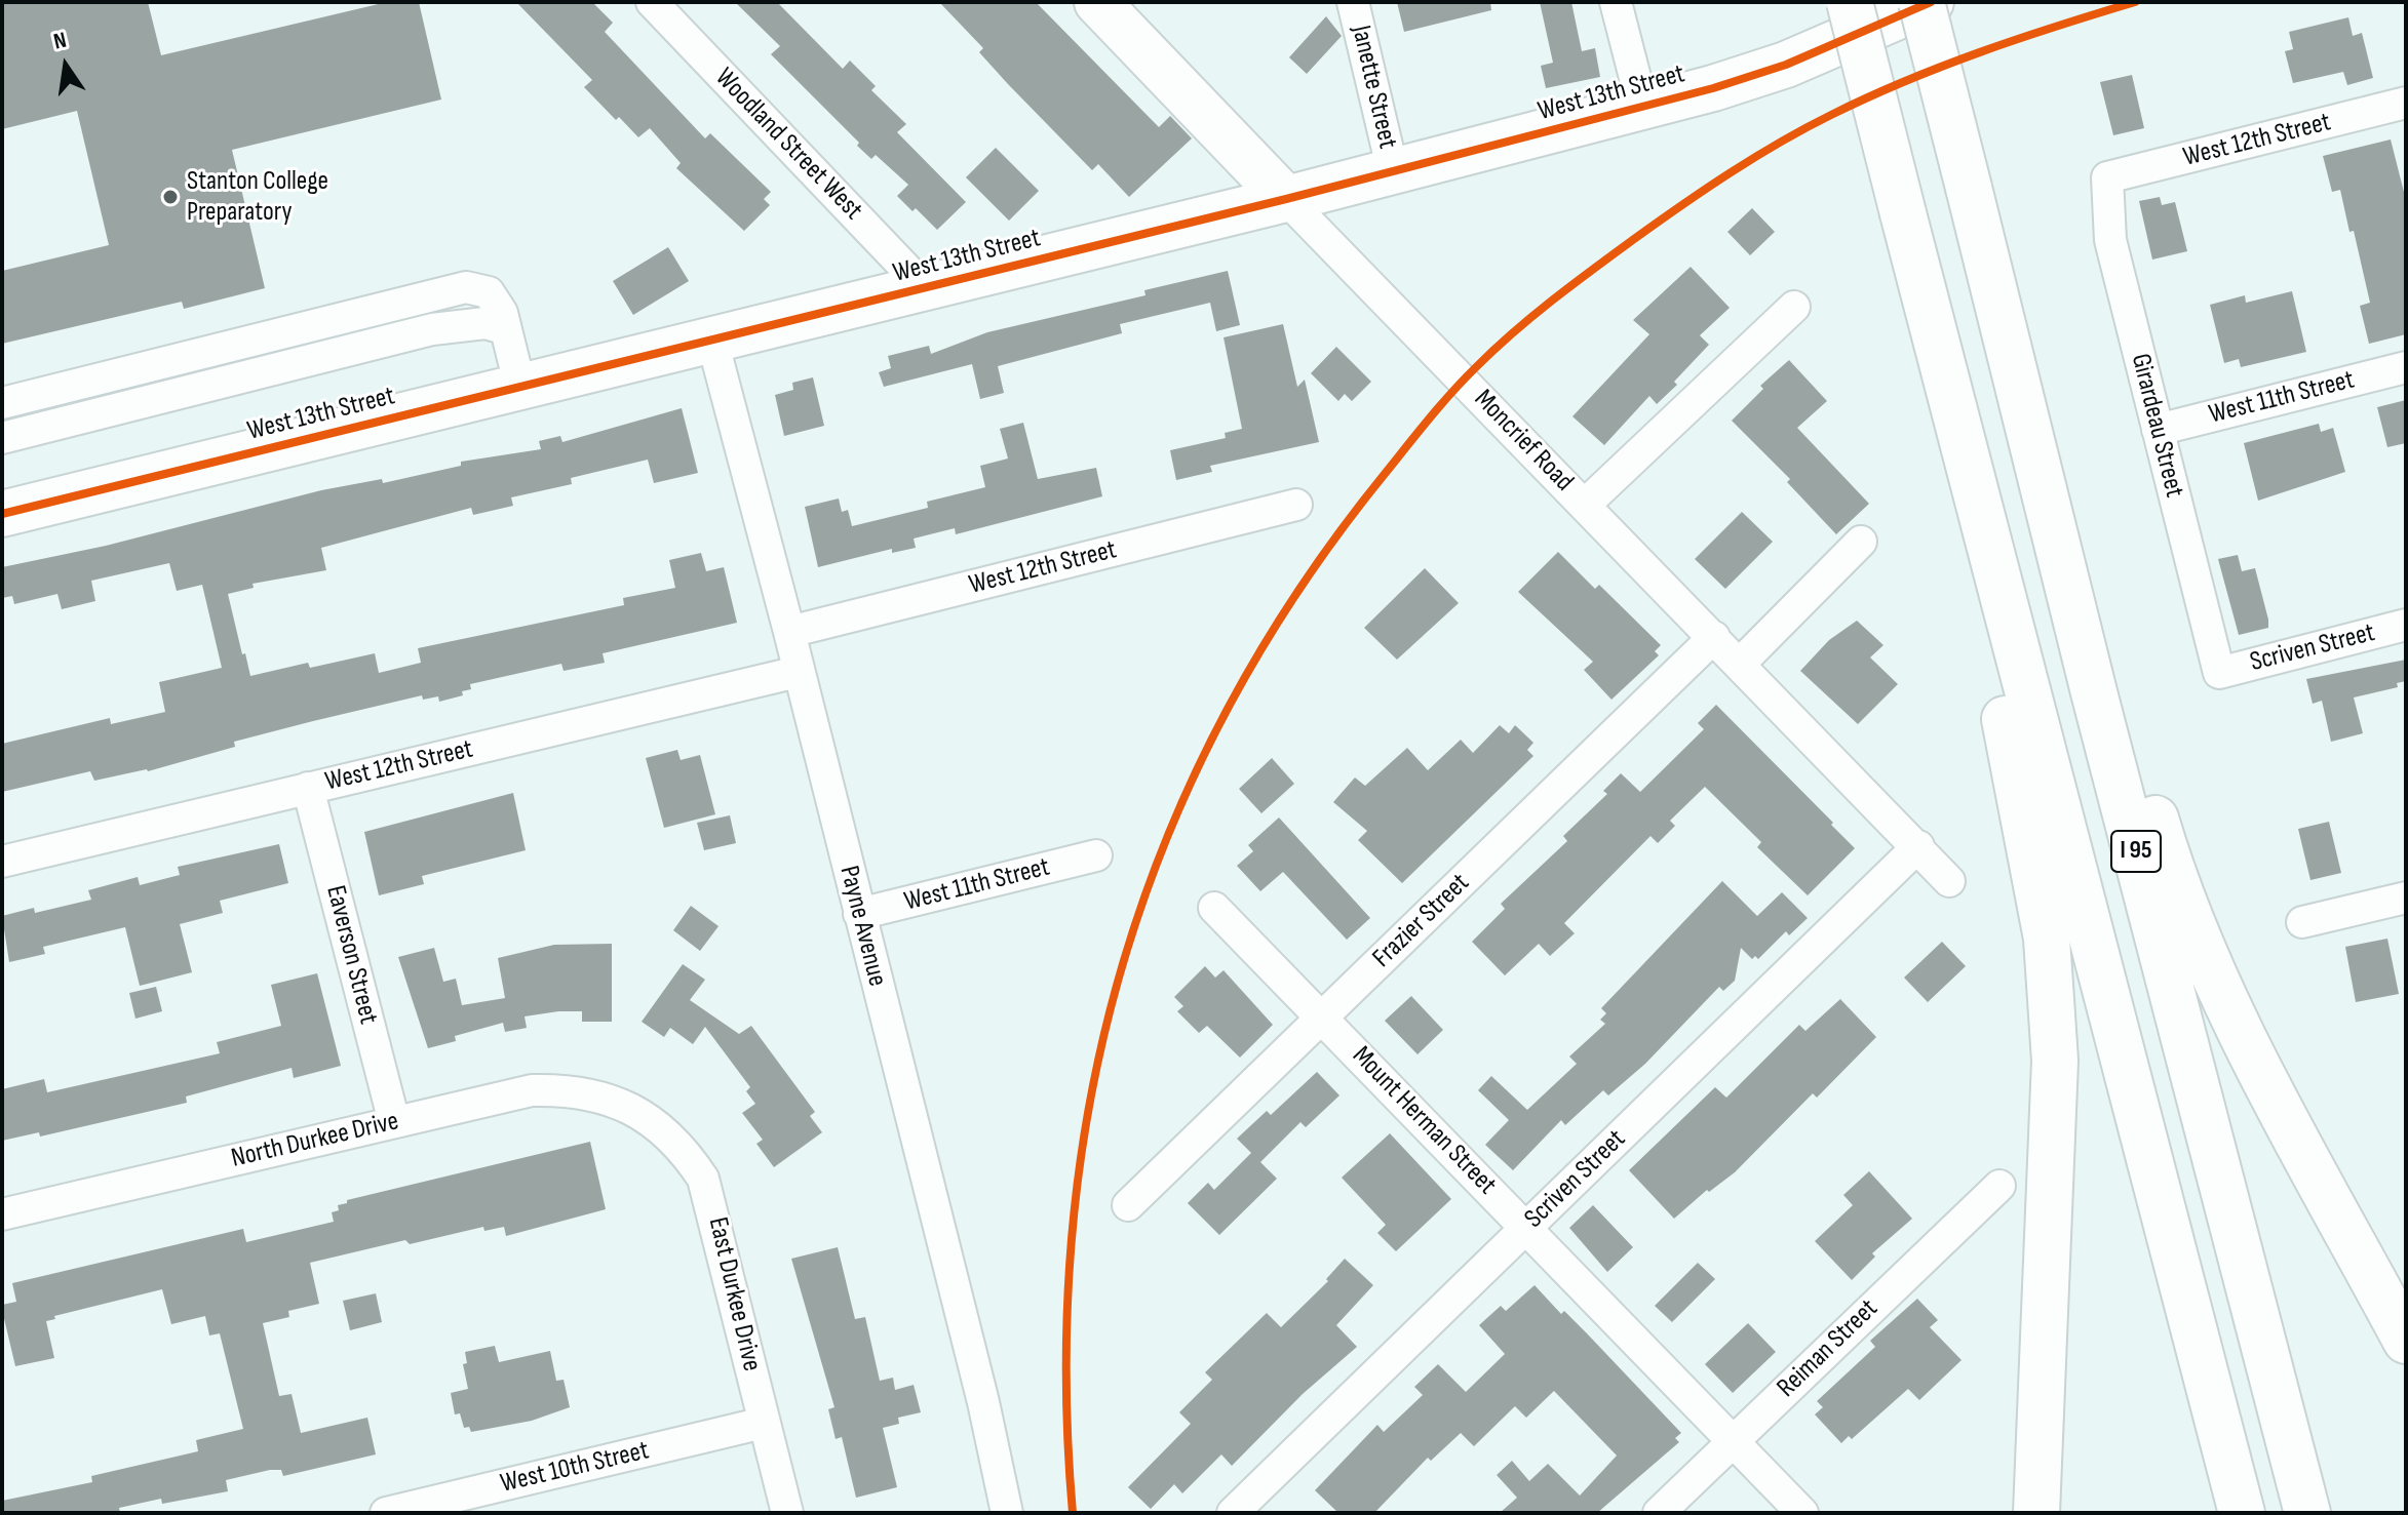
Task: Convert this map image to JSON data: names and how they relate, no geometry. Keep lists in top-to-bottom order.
{
  "streets": {
    "main road": ["West 13th Street", "Moncrief Road", "I 95"],
    "street": [
      "Janette Street",
      "West 12th Street",
      "Woodland Street West",
      "West 11th Street",
      "Girardeau Street",
      "Scriven Street",
      "Frazier Street",
      "Payne Avenue",
      "Eaverson Street",
      "Mount Herman Street",
      "North Durkee Drive",
      "East Durkee Drive",
      "Reiman Street",
      "West 10th Street"
    ]
  },
  "crossings": [
    ["Janette Street", "West 13th Street"],
    ["West 13th Street", "Woodland Street West"],
    ["West 13th Street", "Moncrief Road"],
    ["West 13th Street", "Payne Avenue"],
    ["West 12th Street", "Girardeau Street"],
    ["West 12th Street", "Payne Avenue"],
    ["West 12th Street", "Eaverson Street"],
    ["West 11th Street", "Girardeau Street"],
    ["West 11th Street", "Payne Avenue"],
    ["Girardeau Street", "Scriven Street"],
    ["Moncrief Road", "Scriven Street"],
    ["Moncrief Road", "Frazier Street"],
    ["Scriven Street", "Mount Herman Street"],
    ["Frazier Street", "Mount Herman Street"],
    ["Eaverson Street", "North Durkee Drive"],
    ["Mount Herman Street", "Reiman Street"],
    ["North Durkee Drive", "East Durkee Drive"],
    ["East Durkee Drive", "West 10th Street"]
  ],
  "places": ["Stanton College Preparatory"],
  "north": "top"
}
